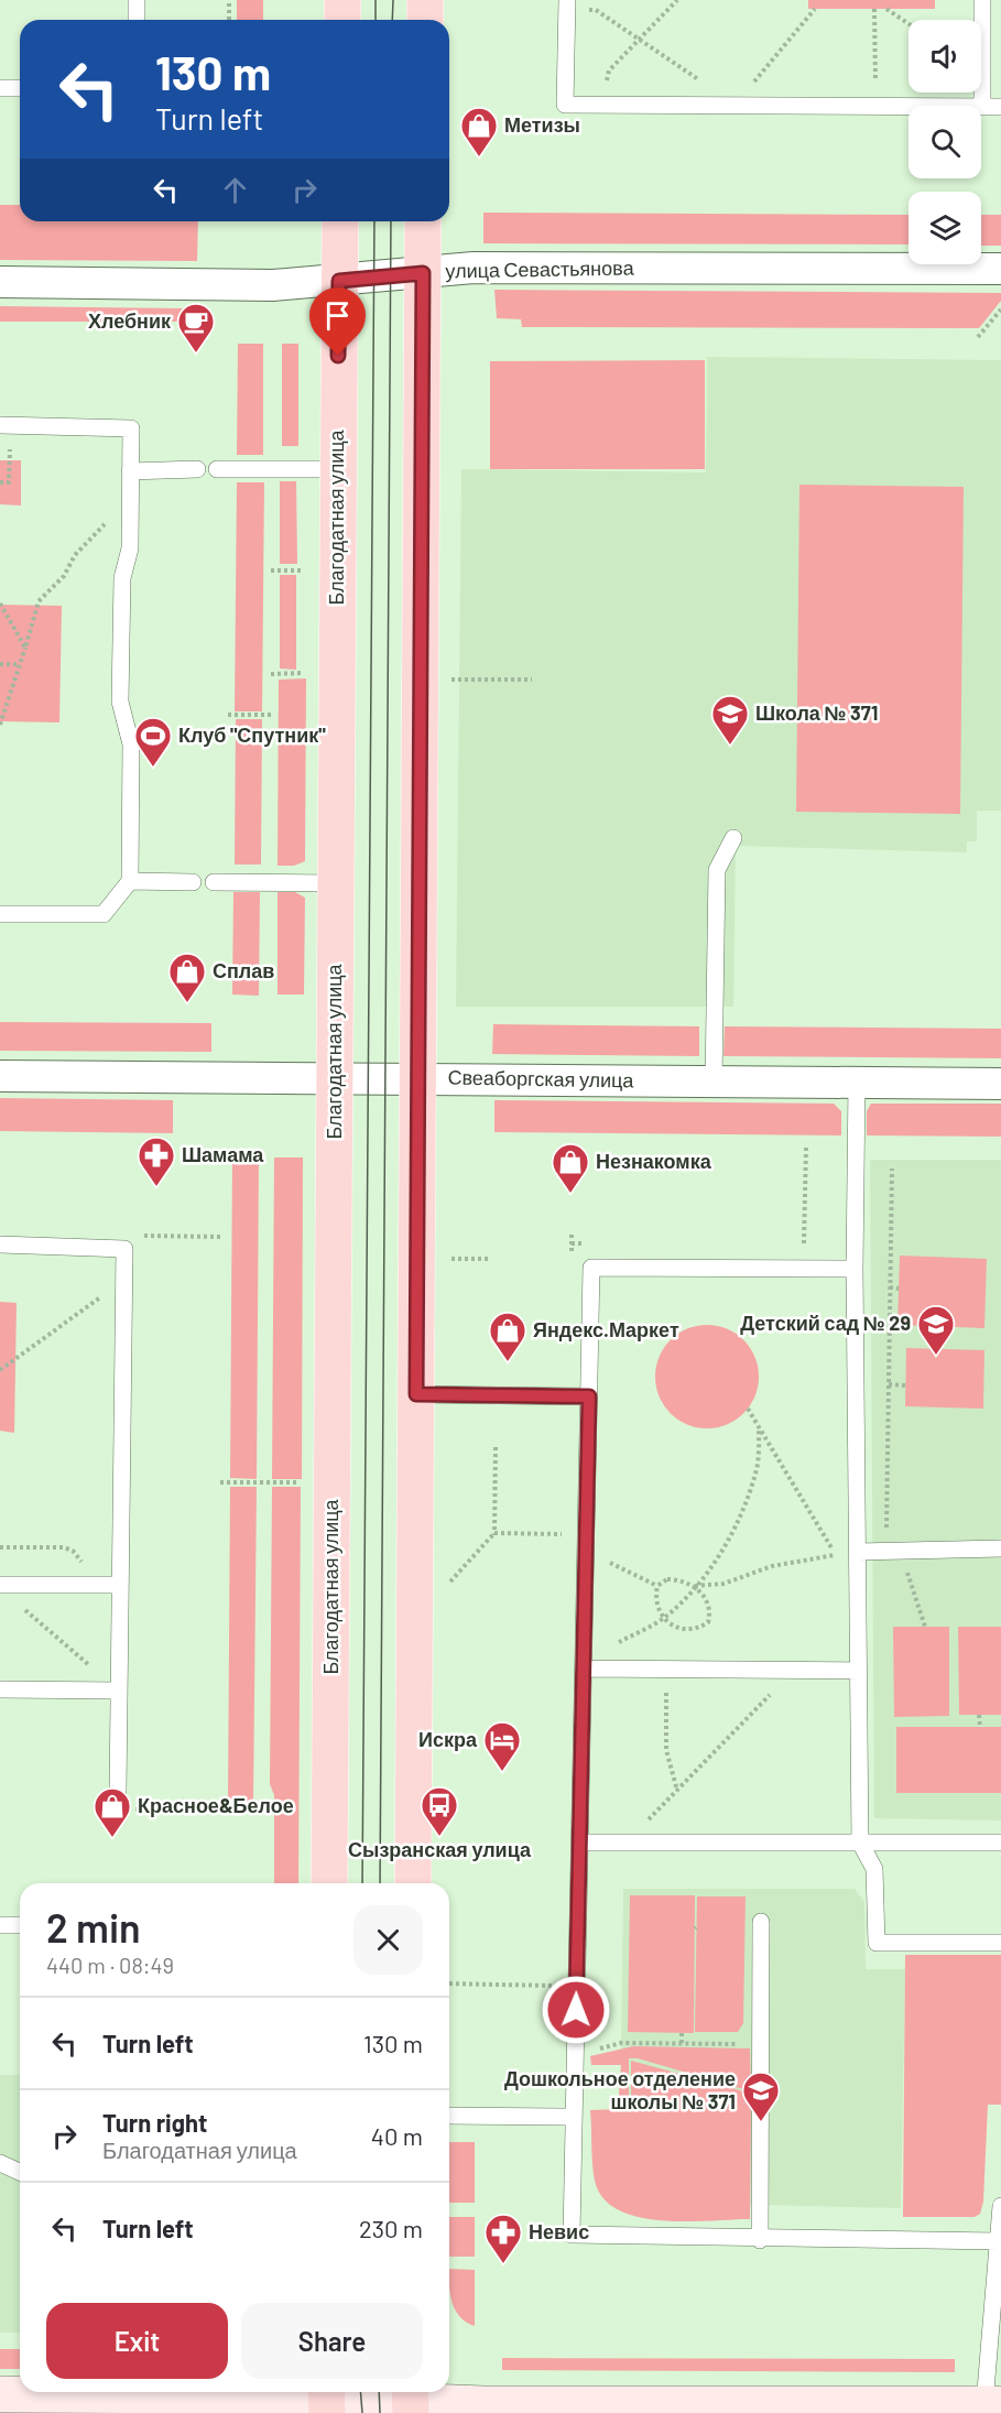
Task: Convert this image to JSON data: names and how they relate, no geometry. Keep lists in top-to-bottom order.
{
  "streets": {
    "main road": ["Благодатная улица"],
    "street": ["улица Севастьянова", "Свеаборгская улица"]
  },
  "crossings": [
    ["улица Севастьянова", "Благодатная улица"],
    ["Благодатная улица", "Свеаборгская улица"]
  ],
  "places": {
    "shop": [
      "Метизы",
      "Сплав",
      "Незнакомка",
      "Яндекс.Маркет",
      "Красное&Белое"
    ],
    "cafe": ["Хлебник"],
    "school or university": ["Школа № 371", "Детский сад № 29", "Дошкольное отделение школы № 371"],
    "sports": ["Клуб \"Спутник\""],
    "pharmacy": ["Шамама", "Невис"],
    "hotel": ["Искра"],
    "bus stop": ["Сызранская улица"]
  },
  "page": {
    "turn": ["130 m", "Turn left"],
    "heading": ["2 min", "440 m · 08:49"],
    "list": [
      {
        "name": "Turn left",
        "value": "130 m"
      },
      {
        "name": "Turn right",
        "note": "Благодатная улица",
        "value": "40 m"
      },
      {
        "name": "Turn left",
        "value": "230 m"
      }
    ],
    "buttons": ["Exit", "Share"]
  }
}
